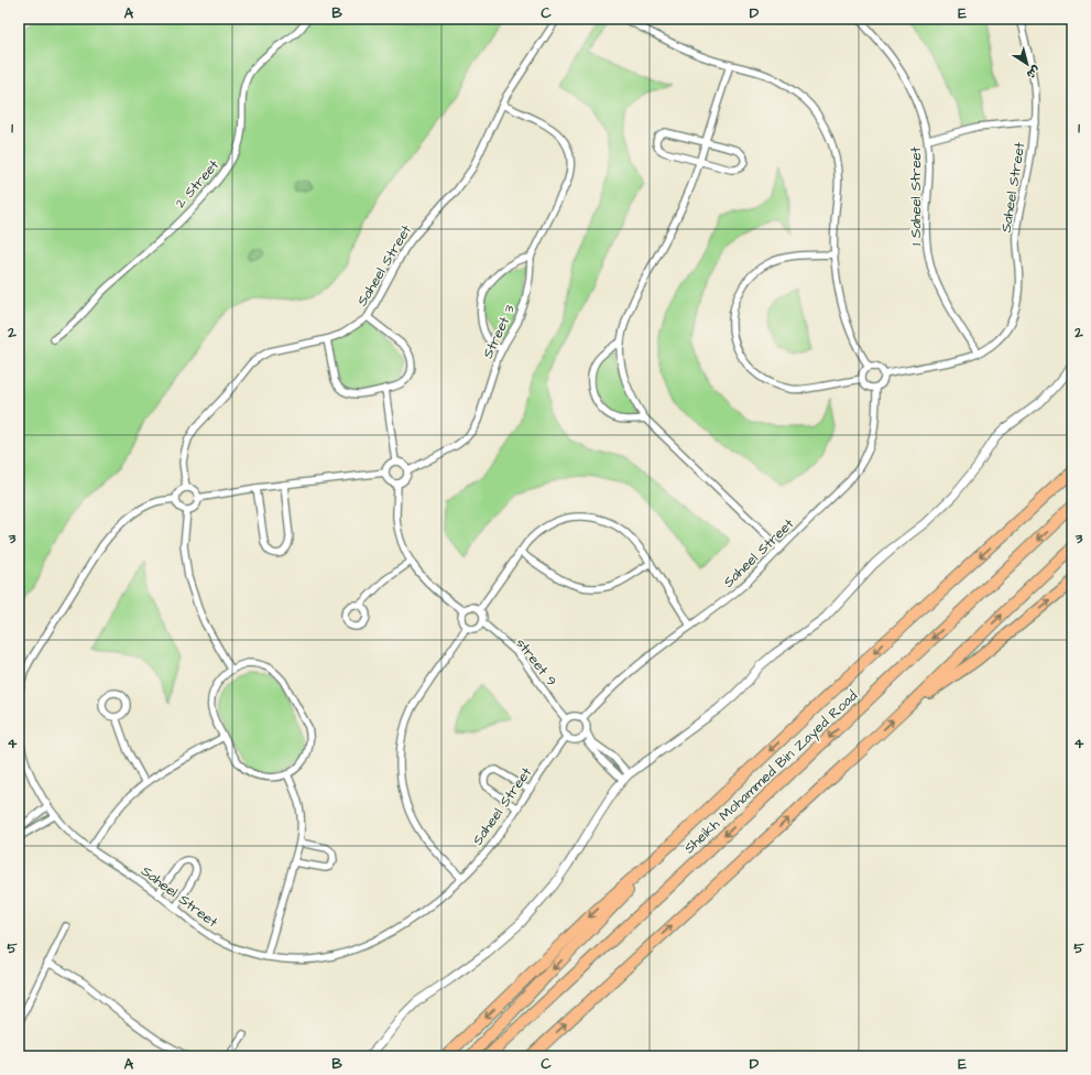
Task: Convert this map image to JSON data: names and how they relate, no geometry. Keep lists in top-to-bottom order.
{
  "streets": {
    "highway": ["Sheikh Mohammed Bin Zayed Road"],
    "street": [
      "2 Street",
      "Saheel Street",
      "1 Saheel Street",
      "Street 3",
      "street 9"
    ]
  },
  "crossings": [
    ["Saheel Street", "1 Saheel Street"],
    ["Saheel Street", "Street 3"],
    ["Saheel Street", "street 9"]
  ],
  "north": "bottom right",
  "grid": {
    "columns": [
      "A",
      "B",
      "C",
      "D",
      "E"
    ],
    "rows": [
      "1",
      "2",
      "3",
      "4",
      "5"
    ]
  }
}
